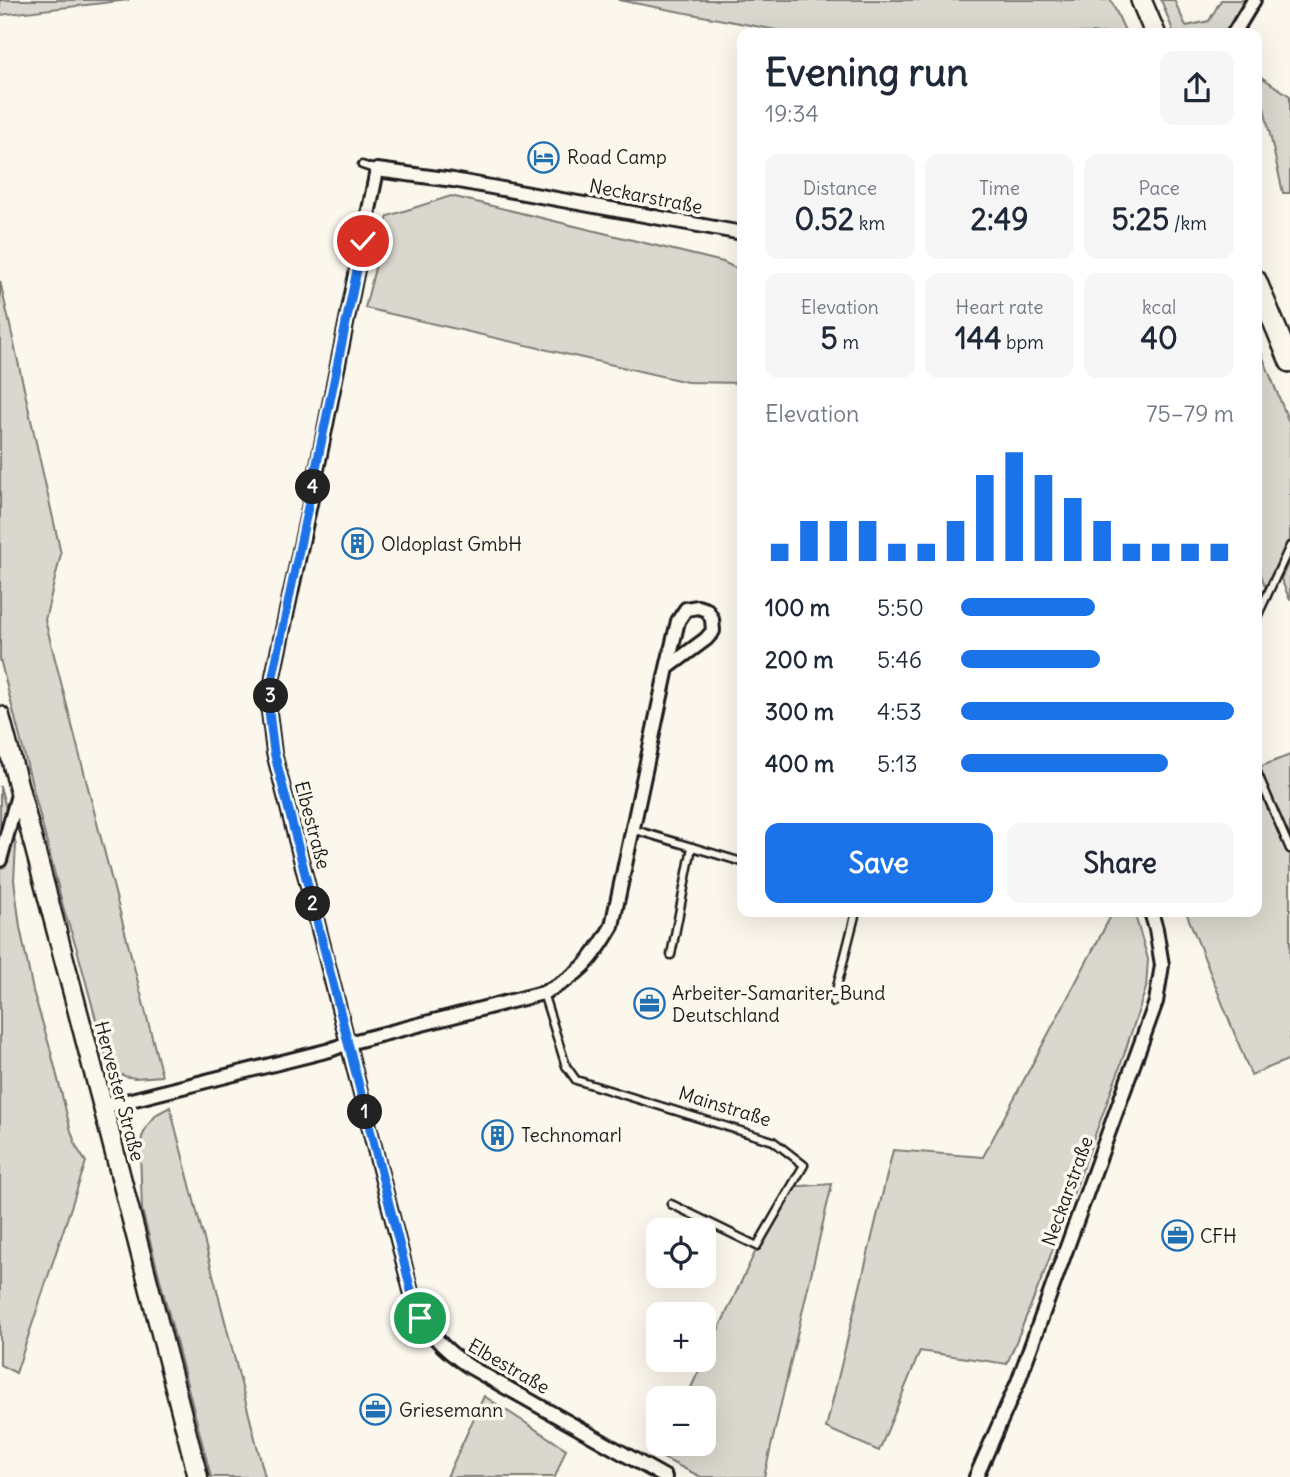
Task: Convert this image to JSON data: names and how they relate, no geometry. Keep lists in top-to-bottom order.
{
  "streets": {
    "main road": ["Hervester Straße"],
    "street": ["Neckarstraße", "Elbestraße"],
    "lane": ["Mainstraße"]
  },
  "crossings": [
    ["Neckarstraße", "Elbestraße"]
  ],
  "places": {
    "hotel": ["Road Camp"],
    "building": ["Oldoplast GmbH", "Technomarl"],
    "office": ["Arbeiter-Samariter-Bund Deutschland", "CFH", "Griesemann"]
  },
  "page": {
    "heading": ["Evening run", "19:34"],
    "stats": [
      ["Distance", "0.52 km"],
      ["Time", "2:49"],
      ["Pace", "5:25 /km"],
      ["Elevation", "5 m"],
      ["Heart rate", "144 bpm"],
      ["kcal", "40"]
    ],
    "chart": ["Elevation", "75–79 m"],
    "pins": [
      "4",
      "3",
      "2",
      "1"
    ],
    "list": [
      {
        "name": "100 m",
        "note": "5:50"
      },
      {
        "name": "200 m",
        "note": "5:46"
      },
      {
        "name": "300 m",
        "note": "4:53"
      },
      {
        "name": "400 m",
        "note": "5:13"
      }
    ],
    "buttons": ["Save", "Share"],
    "map_buttons": ["+", "−"]
  }
}
